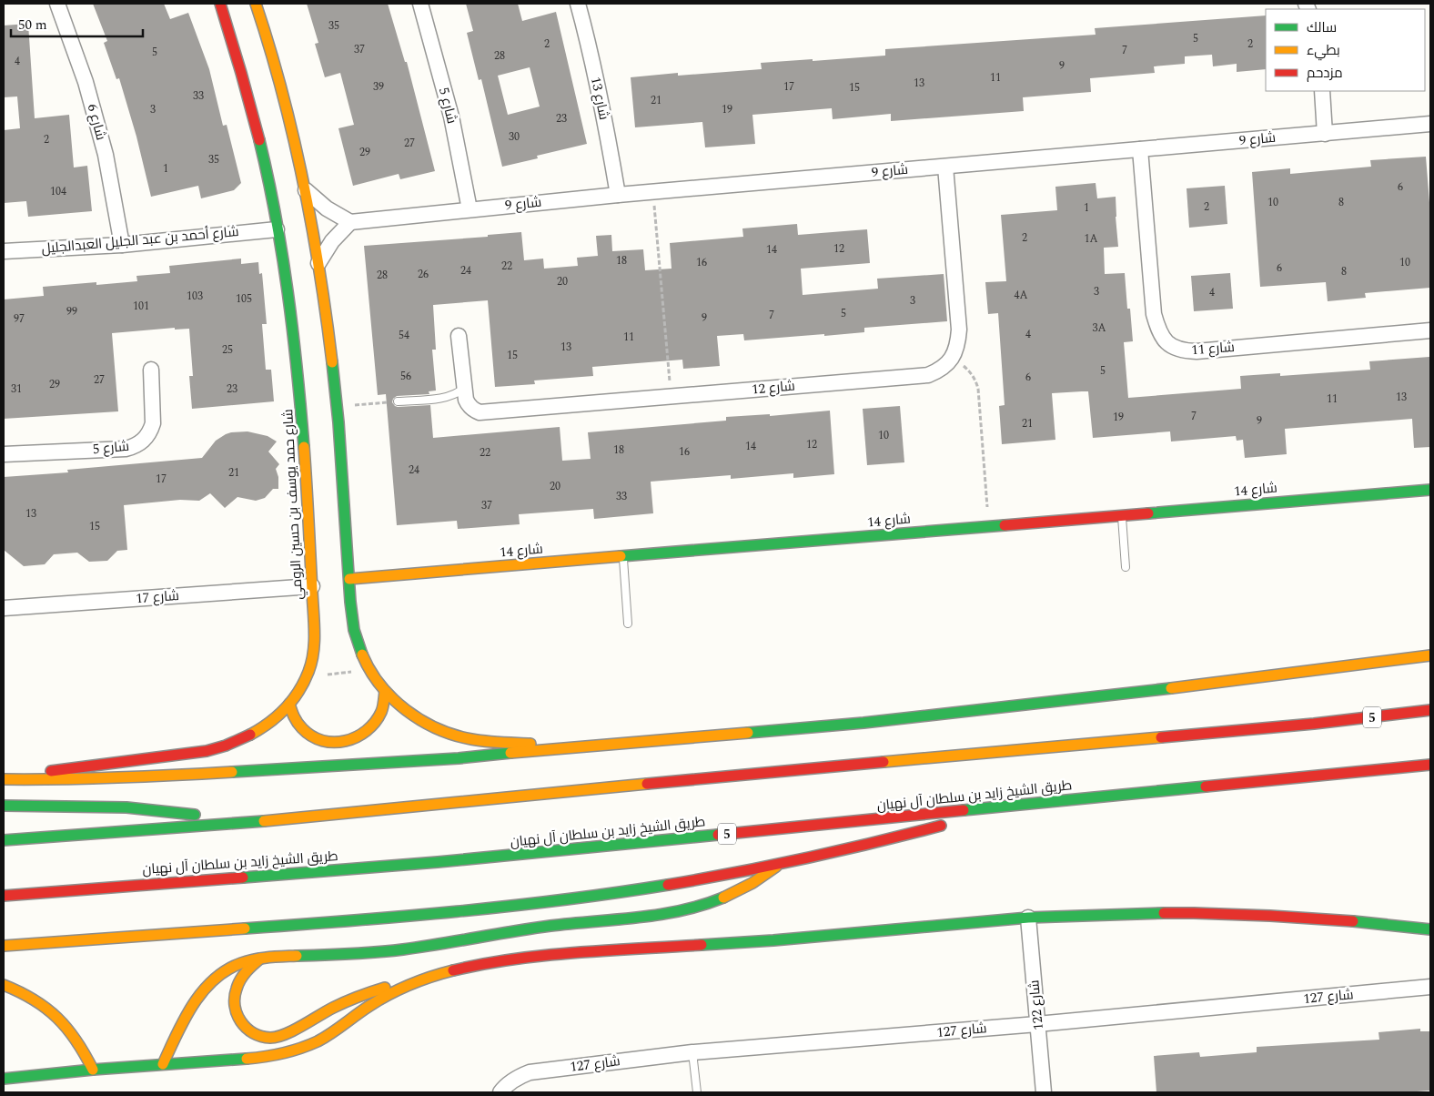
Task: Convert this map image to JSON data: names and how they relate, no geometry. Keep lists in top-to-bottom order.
{
  "streets": {
    "main road": [
      "شارع 14",
      "شارع حمد يوسف بن حسين الرومي",
      "5",
      "طريق الشيخ زايد بن سلطان آل نهيان"
    ],
    "street": [
      "شارع 13",
      "شارع 5",
      "شارع 6",
      "شارع 9",
      "شارع أحمد بن عبد الجليل العبدالجليل",
      "شارع 11",
      "شارع 12",
      "شارع 17",
      "شارع 127",
      "شارع 122"
    ]
  },
  "crossings": [
    ["شارع 13", "شارع 9"],
    ["شارع 5", "شارع 9"],
    ["شارع 6", "شارع أحمد بن عبد الجليل العبدالجليل"],
    ["شارع 9", "شارع 11"],
    ["شارع أحمد بن عبد الجليل العبدالجليل", "شارع حمد يوسف بن حسين الرومي"],
    ["شارع حمد يوسف بن حسين الرومي", "شارع 17"],
    ["5", "طريق الشيخ زايد بن سلطان آل نهيان"],
    ["شارع 127", "شارع 122"]
  ],
  "house_numbers": [
    "35",
    "5",
    "2",
    "2",
    "37",
    "7",
    "5",
    "28",
    "4",
    "9",
    "11",
    "13",
    "39",
    "17",
    "15",
    "33",
    "21",
    "3",
    "19",
    "23",
    "30",
    "2",
    "27",
    "29",
    "35",
    "1",
    "6",
    "104",
    "10",
    "8",
    "2",
    "1",
    "2",
    "1A",
    "12",
    "14",
    "18",
    "16",
    "10",
    "22",
    "6",
    "24",
    "8",
    "26",
    "28",
    "20",
    "3",
    "4",
    "4A",
    "103",
    "105",
    "3",
    "101",
    "99",
    "5",
    "7",
    "9",
    "97",
    "3A",
    "4",
    "54",
    "11",
    "13",
    "25",
    "15",
    "5",
    "56",
    "6",
    "27",
    "29",
    "31",
    "23",
    "13",
    "11",
    "7",
    "19",
    "9",
    "21",
    "10",
    "12",
    "14",
    "18",
    "16",
    "22",
    "24",
    "21",
    "17",
    "20",
    "33",
    "37",
    "13",
    "15"
  ],
  "legend": ["سالك", "بطيء", "مزدحم"],
  "scale_bar": "50 m"
}
